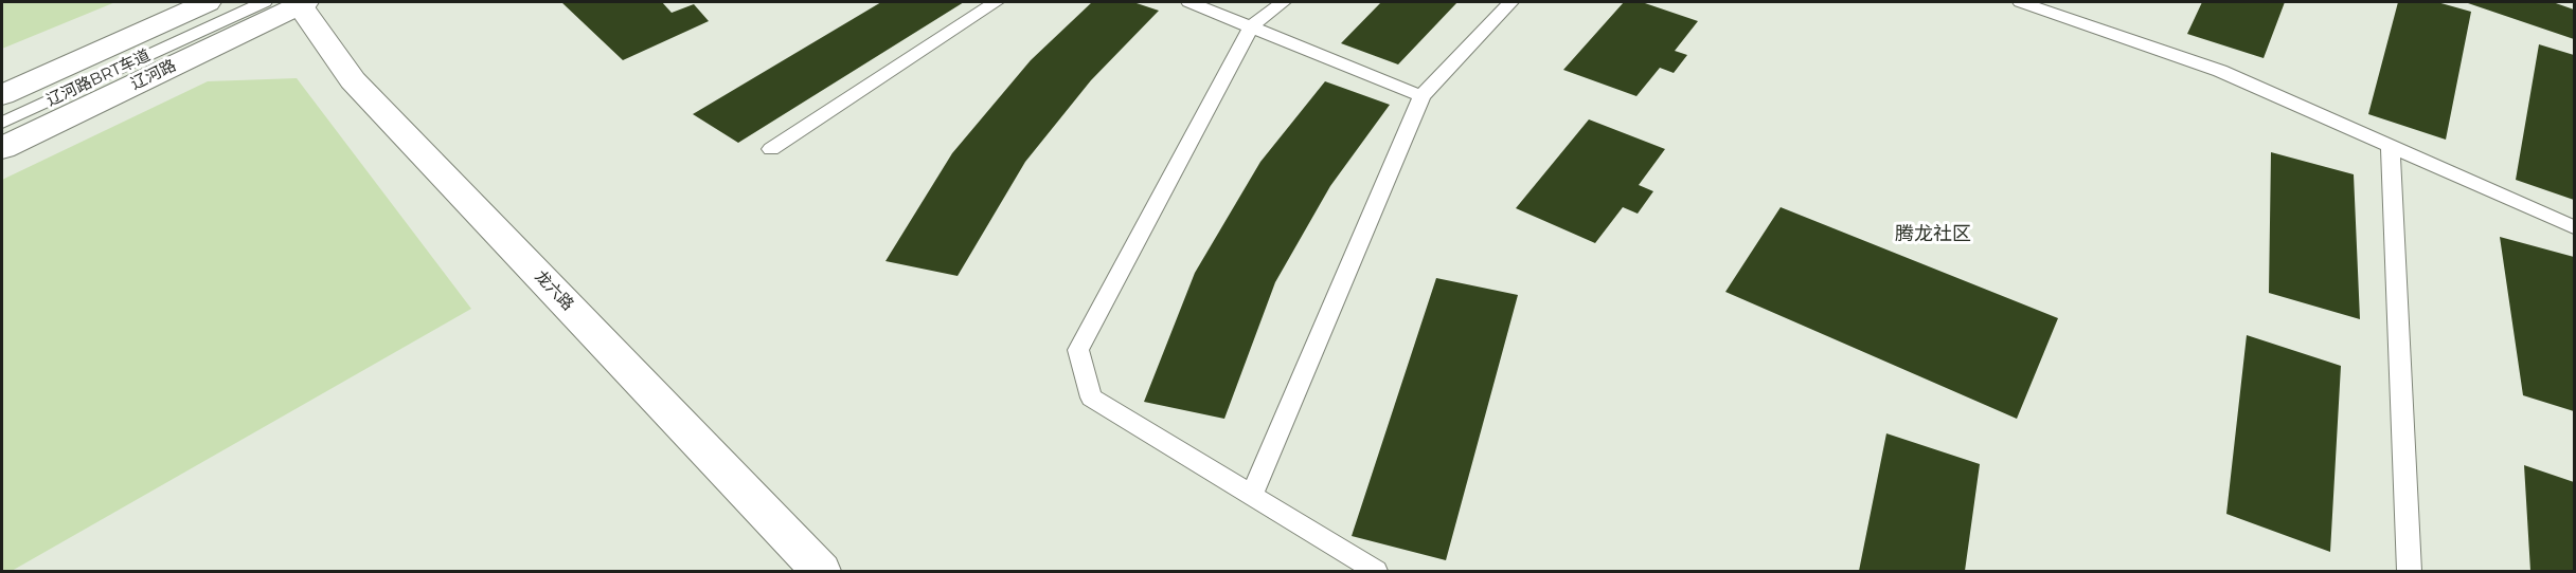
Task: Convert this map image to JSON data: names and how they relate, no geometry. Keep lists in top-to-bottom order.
{
  "streets": {
    "street": ["辽河路", "龙六路"],
    "lane": ["辽河路BRT车道"]
  },
  "crossings": [
    ["辽河路", "龙六路"]
  ],
  "districts": ["腾龙社区"]
}
